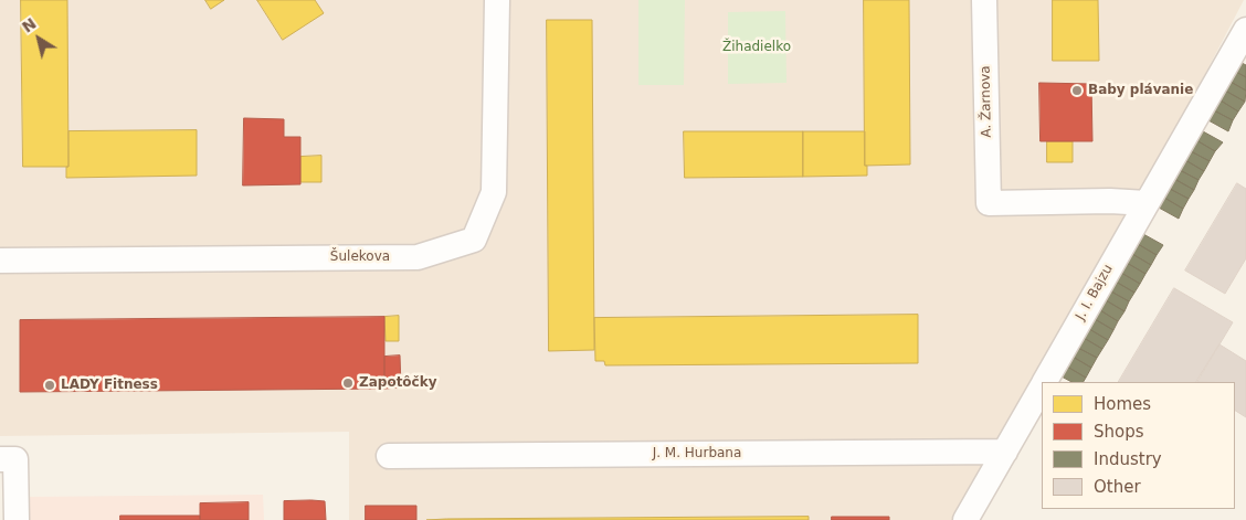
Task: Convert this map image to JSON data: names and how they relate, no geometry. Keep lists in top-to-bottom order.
{
  "streets": {
    "street": [
      "A. Žarnova",
      "Šulekova",
      "J. I. Bajzu",
      "J. M. Hurbana"
    ]
  },
  "crossings": [
    ["A. Žarnova", "J. I. Bajzu"],
    ["J. I. Bajzu", "J. M. Hurbana"]
  ],
  "parks": ["Žihadielko"],
  "places": ["Baby plávanie", "Zapotôčky", "LADY Fitness"],
  "legend": [
    "Homes",
    "Shops",
    "Industry",
    "Other"
  ],
  "north": "top left"
}
